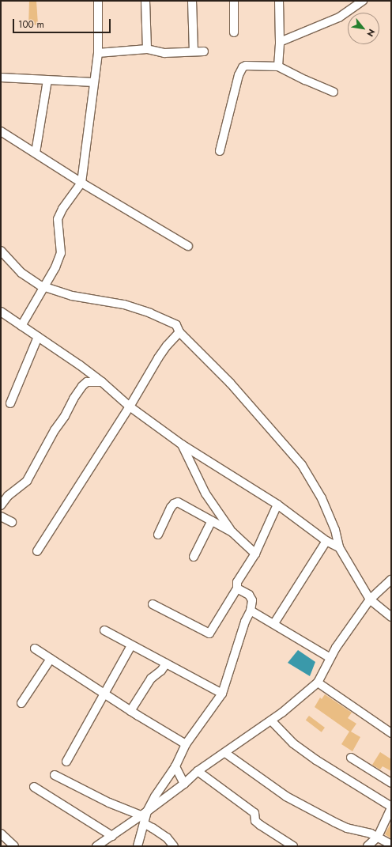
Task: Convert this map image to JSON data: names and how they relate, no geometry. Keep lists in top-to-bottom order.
{
  "scale_bar": "100 m",
  "north": "bottom right"
}
